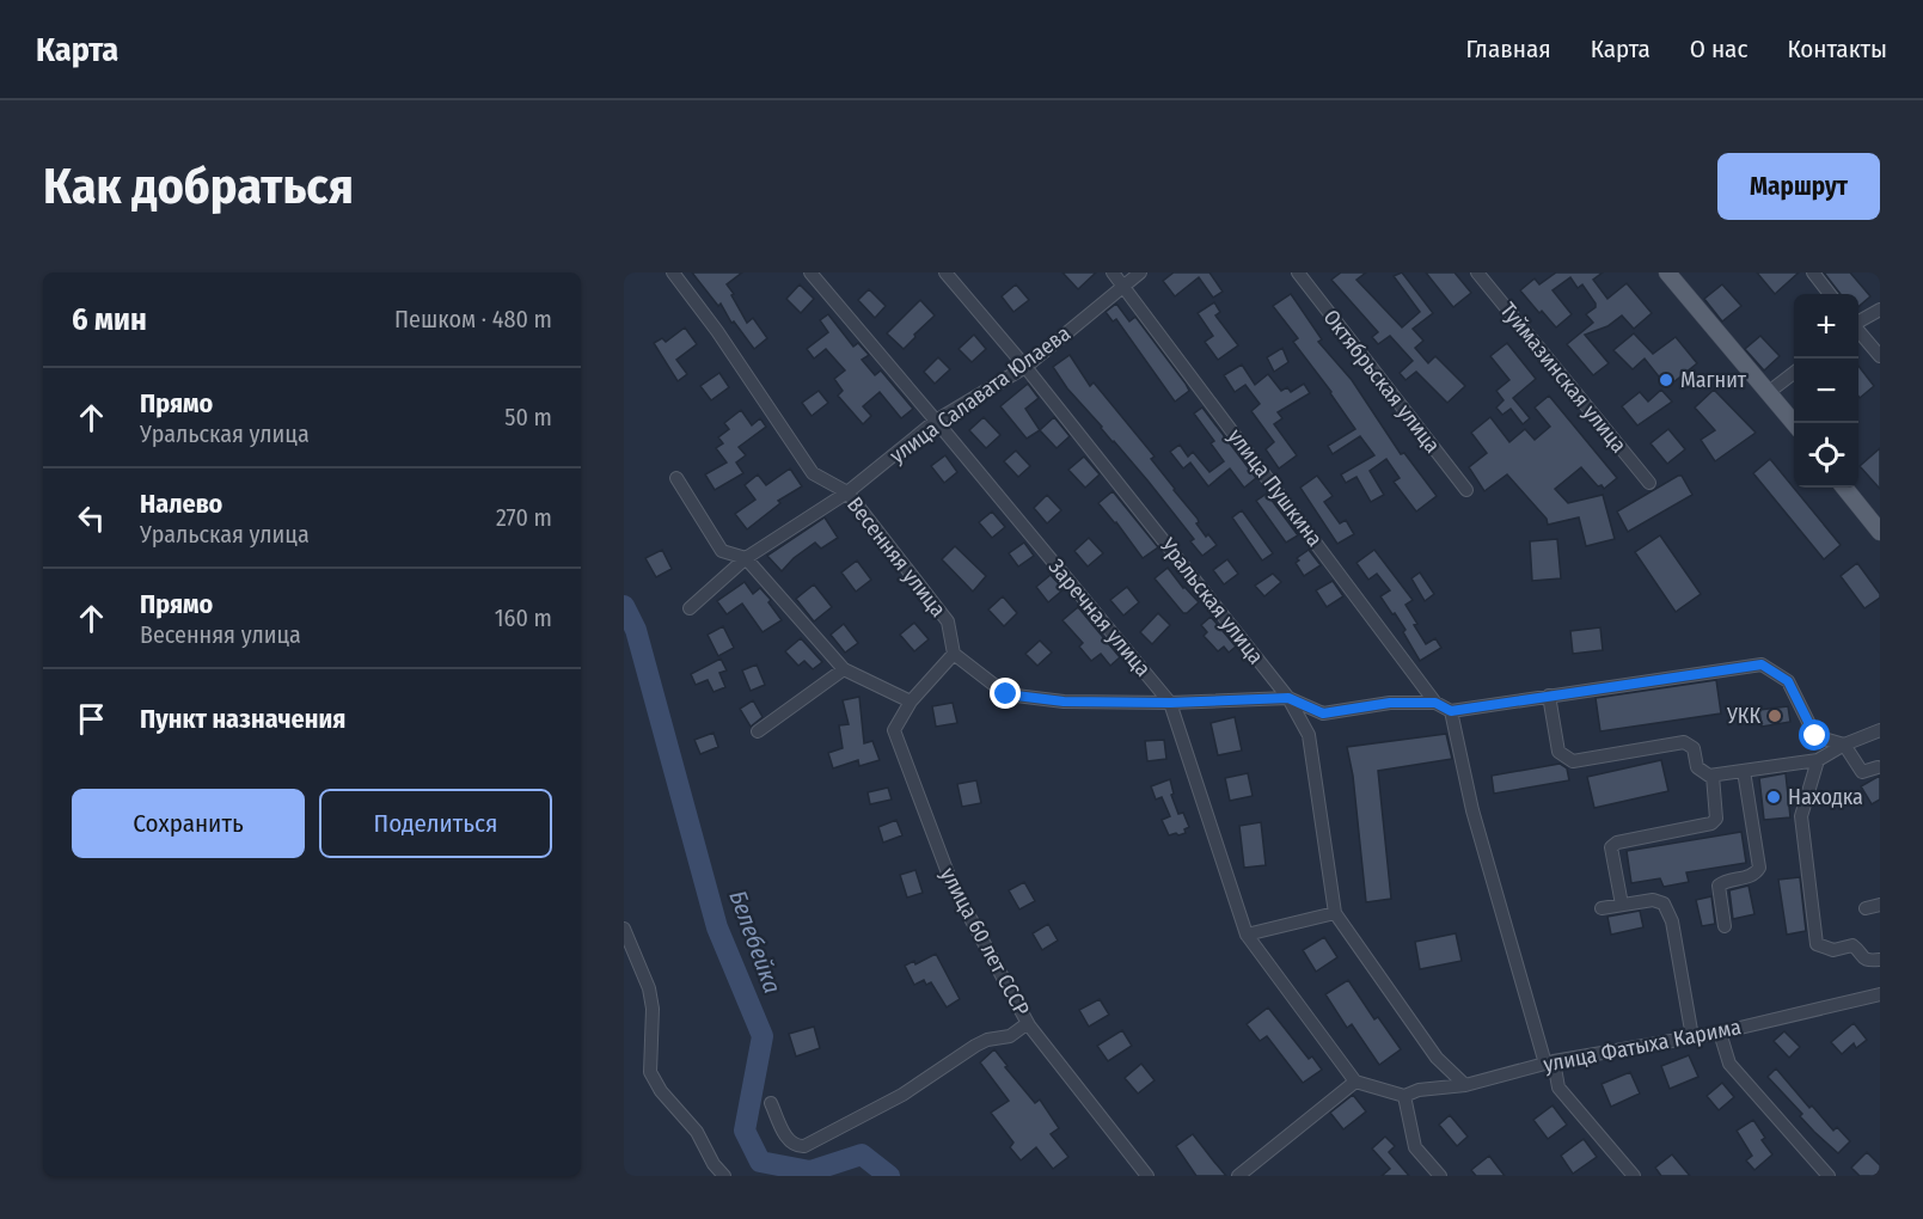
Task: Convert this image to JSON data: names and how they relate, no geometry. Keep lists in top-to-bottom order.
{
  "streets": {
    "street": [
      "Туймазинская улица",
      "Октябрьская улица",
      "улица Салавата Юлаева",
      "улица Пушкина",
      "Весенняя улица",
      "Уральская улица",
      "Заречная улица",
      "улица 60 лет СССР",
      "улица Фатыха Карима"
    ]
  },
  "crossings": [
    ["улица Салавата Юлаева", "улица Пушкина"],
    ["улица Салавата Юлаева", "Весенняя улица"],
    ["улица Салавата Юлаева", "Уральская улица"],
    ["улица Салавата Юлаева", "Заречная улица"],
    ["улица Пушкина", "Уральская улица"],
    ["Весенняя улица", "улица 60 лет СССР"]
  ],
  "water": ["Белебейка"],
  "places": ["Магнит", "УКК", "Находка"],
  "page": {
    "header": "Карта",
    "nav": [
      "Главная",
      "Карта",
      "О нас",
      "Контакты"
    ],
    "buttons": [
      "Маршрут",
      ["Сохранить", "Поделиться"]
    ],
    "title": "Как добраться",
    "heading": ["6 мин", "Пешком · 480 m"],
    "map_buttons": ["+", "−"],
    "list": [
      ["Прямо", "Уральская улица", "50 m"],
      ["Налево", "Уральская улица", "270 m"],
      ["Прямо", "Весенняя улица", "160 m"],
      "Пункт назначения"
    ]
  }
}
